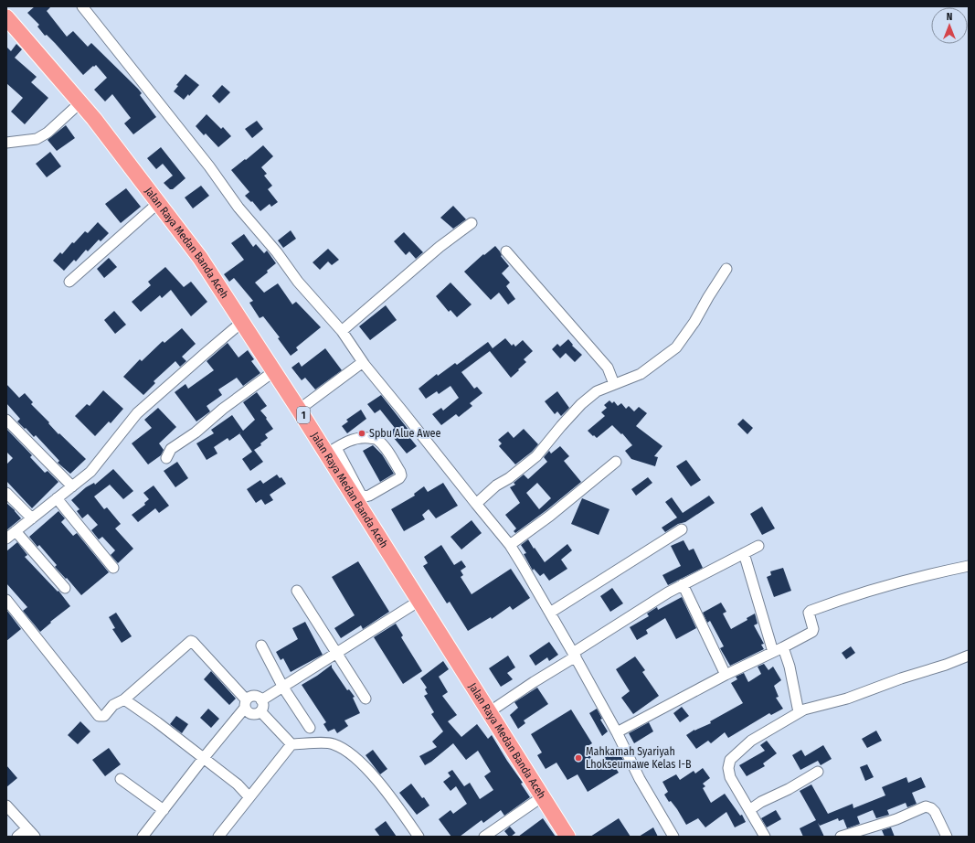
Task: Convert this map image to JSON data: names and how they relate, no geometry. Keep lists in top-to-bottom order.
{
  "streets": {
    "highway": ["Jalan Raya Medan Banda Aceh", "1"]
  },
  "places": ["Spbu Alue Awee", "Mahkamah Syariyah Lhokseumawe Kelas I-B"],
  "north": "top"
}
